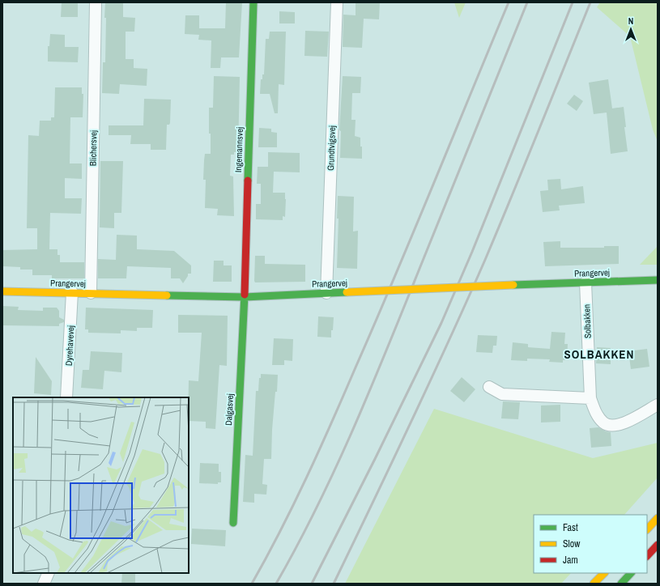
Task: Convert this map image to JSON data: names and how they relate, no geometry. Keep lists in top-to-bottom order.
{
  "streets": {
    "street": [
      "Blichersvej",
      "Grundtvigsvej",
      "Ingemannsvej",
      "Prangervej",
      "Solbakken",
      "Dyrehavevej",
      "Dalgasvej"
    ]
  },
  "crossings": [
    ["Blichersvej", "Prangervej"],
    ["Grundtvigsvej", "Prangervej"],
    ["Ingemannsvej", "Prangervej"],
    ["Ingemannsvej", "Dalgasvej"],
    ["Prangervej", "Solbakken"],
    ["Prangervej", "Dyrehavevej"],
    ["Prangervej", "Dalgasvej"]
  ],
  "districts": ["SOLBAKKEN"],
  "legend": ["Fast", "Slow", "Jam"],
  "north": "top"
}
